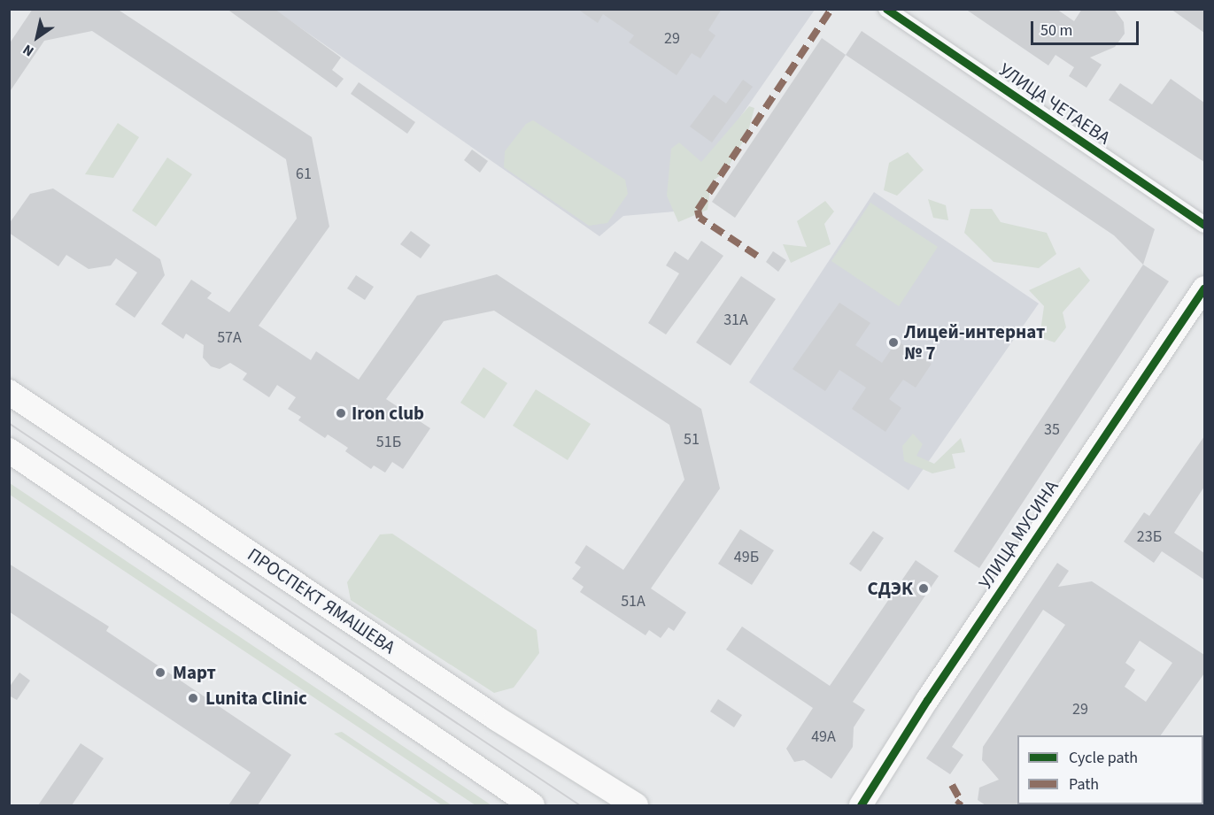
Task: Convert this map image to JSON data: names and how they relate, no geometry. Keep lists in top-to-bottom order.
{
  "streets": {
    "main road": ["ПРОСПЕКТ ЯМАШЕВА"],
    "street": ["УЛИЦА ЧЕТАЕВА", "УЛИЦА МУСИНА"]
  },
  "places": [
    "Лицей-интернат № 7",
    "Iron club",
    "СДЭК",
    "Март",
    "Lunita Clinic"
  ],
  "house_numbers": [
    "29",
    "61",
    "31А",
    "57А",
    "35",
    "51",
    "51Б",
    "23Б",
    "49Б",
    "51А",
    "29",
    "49А"
  ],
  "legend": ["Cycle path", "Path"],
  "scale_bar": "50 m",
  "north": "bottom left"
}
